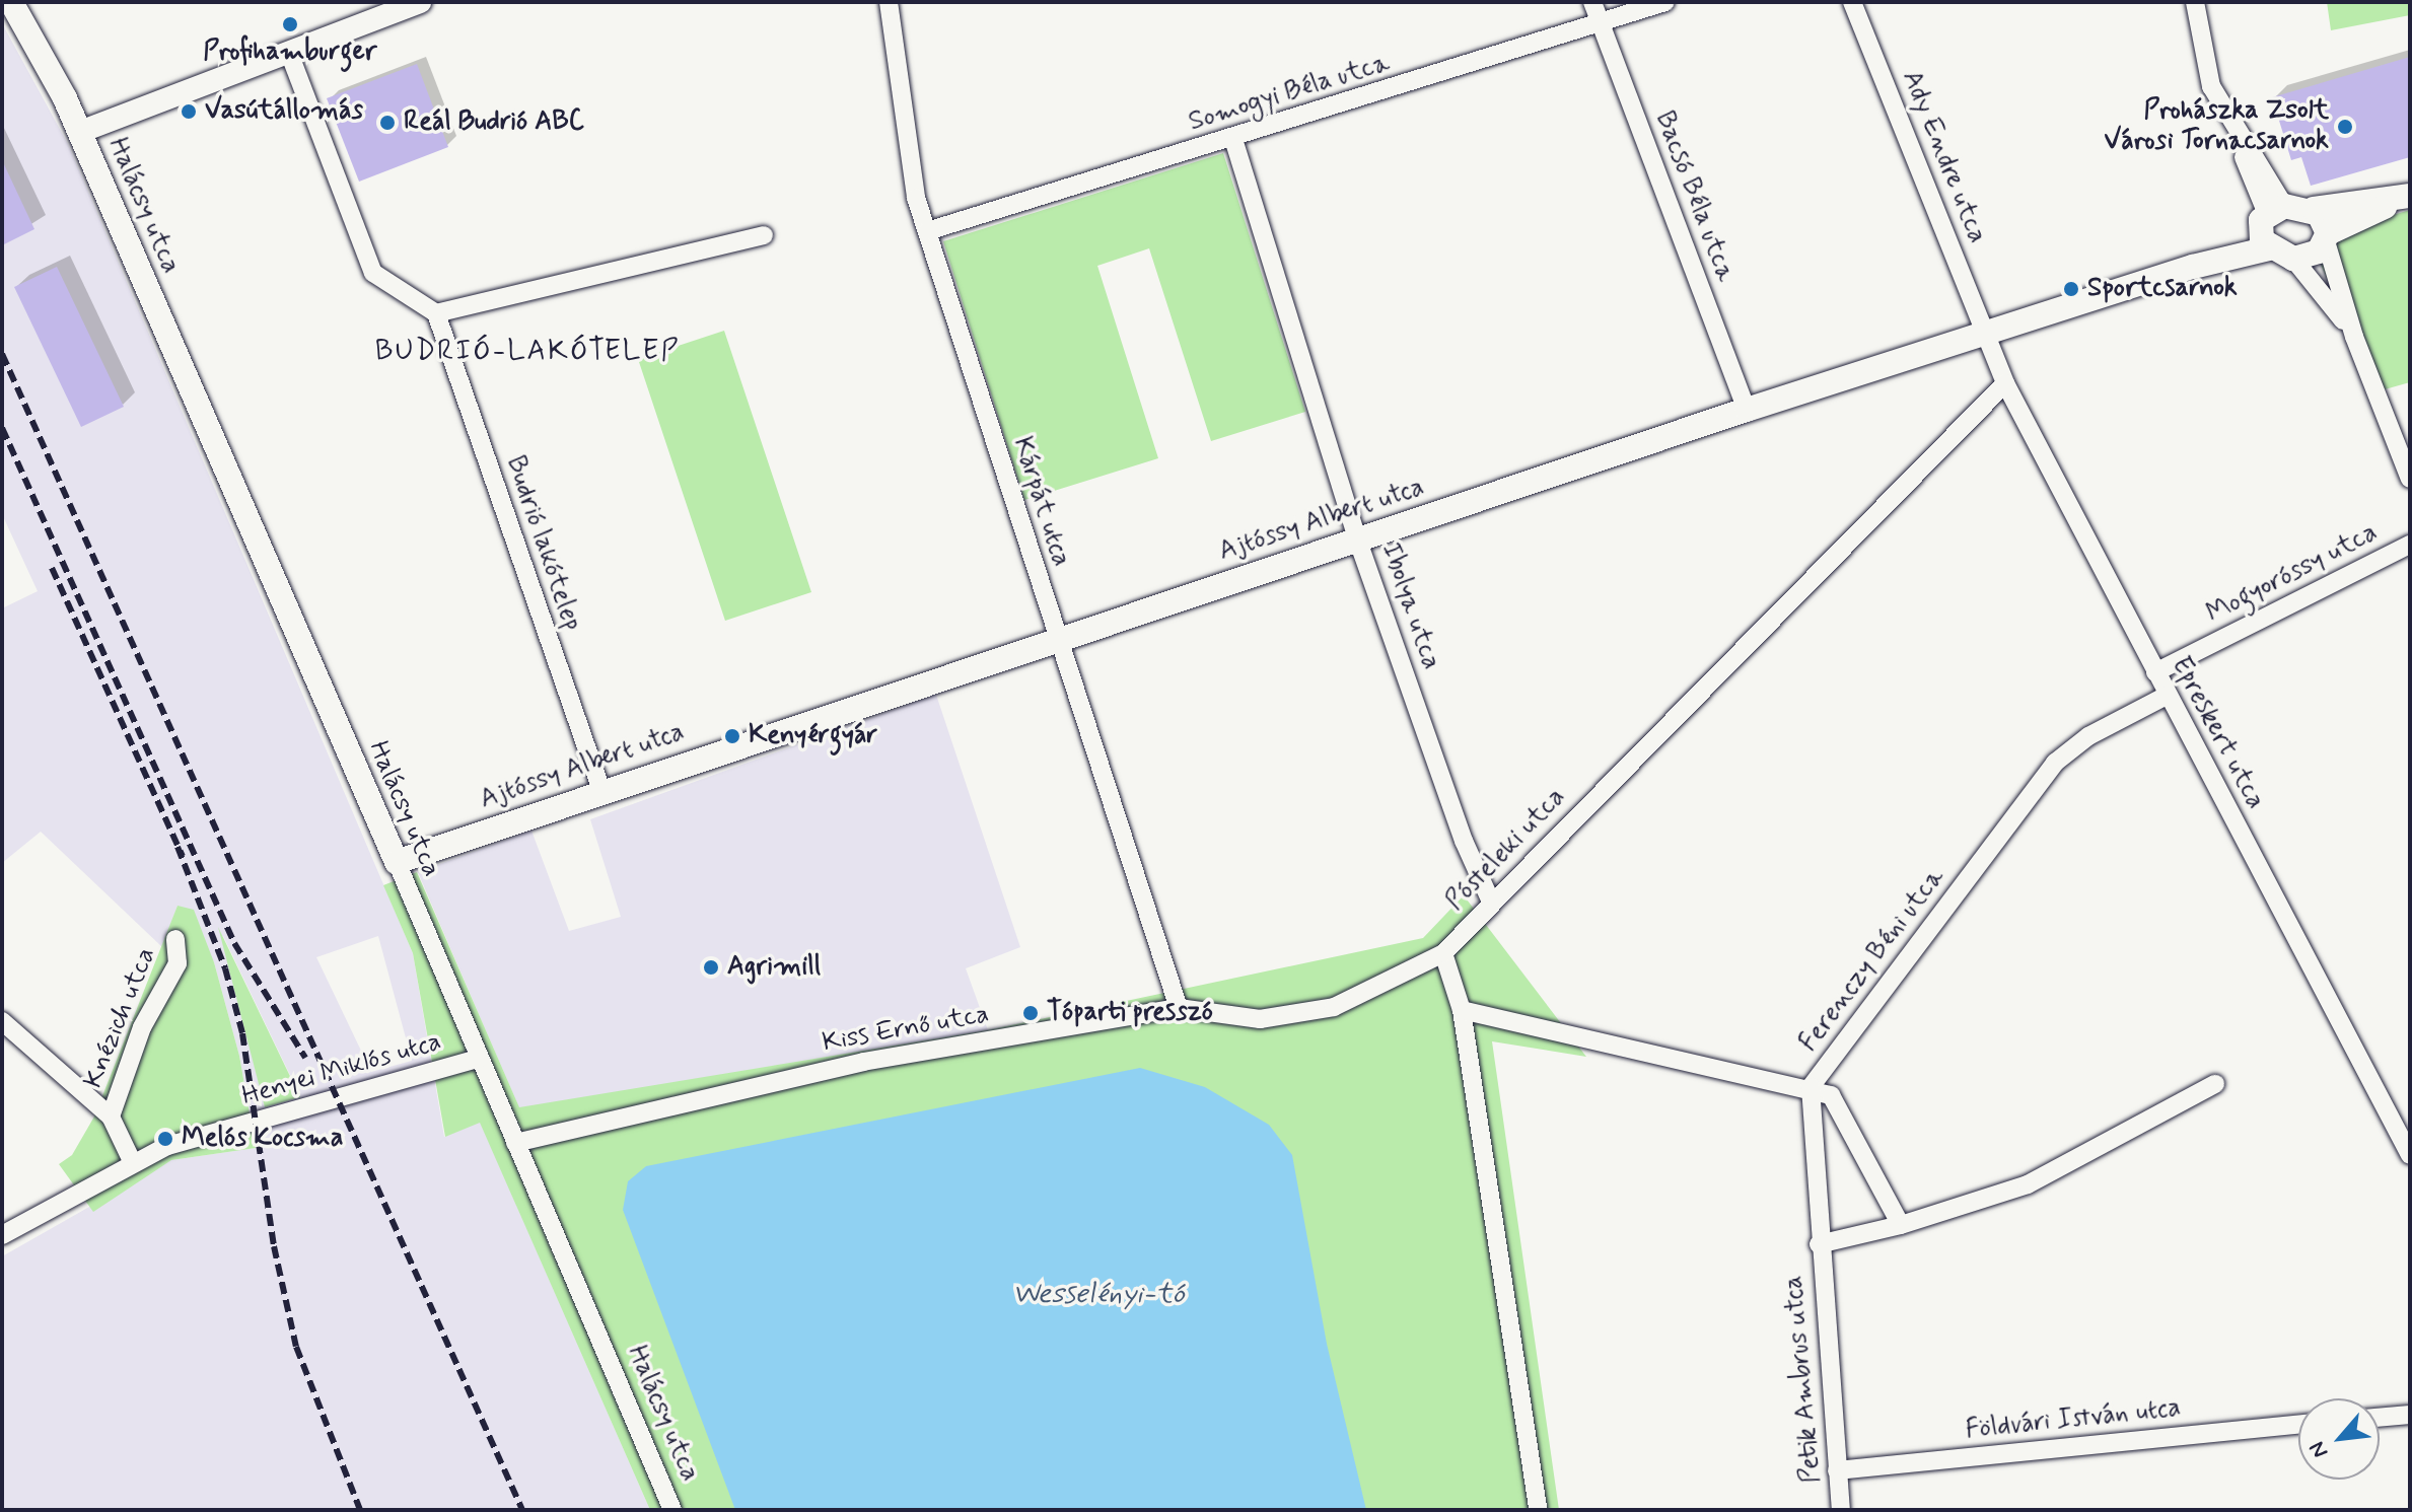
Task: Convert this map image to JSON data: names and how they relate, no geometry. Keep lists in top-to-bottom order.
{
  "streets": {
    "main road": ["Halácsy utca", "Ajtóssy Albert utca"],
    "street": [
      "Somogyi Béla utca",
      "Ady Endre utca",
      "Bacsó Béla utca",
      "Kárpát utca",
      "Budrió lakótelep",
      "Mogyoróssy utca",
      "Ibolya utca",
      "Epreskert utca",
      "Pósteleki utca",
      "Ferenczy Béni utca",
      "Knézich utca",
      "Kiss Ernő utca",
      "Henyei Miklós utca",
      "Petik Ambrus utca",
      "Földvári István utca"
    ]
  },
  "crossings": [
    ["Somogyi Béla utca", "Bacsó Béla utca"],
    ["Somogyi Béla utca", "Kárpát utca"],
    ["Somogyi Béla utca", "Ibolya utca"],
    ["Ady Endre utca", "Ajtóssy Albert utca"],
    ["Ady Endre utca", "Epreskert utca"],
    ["Bacsó Béla utca", "Ajtóssy Albert utca"],
    ["Halácsy utca", "Ajtóssy Albert utca"],
    ["Halácsy utca", "Kiss Ernő utca"],
    ["Halácsy utca", "Henyei Miklós utca"],
    ["Kárpát utca", "Ajtóssy Albert utca"],
    ["Kárpát utca", "Kiss Ernő utca"],
    ["Ajtóssy Albert utca", "Budrió lakótelep"],
    ["Ajtóssy Albert utca", "Ibolya utca"],
    ["Ajtóssy Albert utca", "Epreskert utca"],
    ["Mogyoróssy utca", "Epreskert utca"],
    ["Ibolya utca", "Pósteleki utca"],
    ["Epreskert utca", "Pósteleki utca"],
    ["Epreskert utca", "Ferenczy Béni utca"],
    ["Pósteleki utca", "Kiss Ernő utca"],
    ["Ferenczy Béni utca", "Petik Ambrus utca"],
    ["Petik Ambrus utca", "Földvári István utca"]
  ],
  "districts": ["BUDRIÓ-LAKÓTELEP"],
  "water": ["Wesselényi-tó"],
  "places": [
    "Profihamburger",
    "Vasútállomás",
    "Reál Budrió ABC",
    "Prohászka Zsolt Városi Tornacsarnok",
    "Sportcsarnok",
    "Kenyérgyár",
    "Agrimill",
    "Tóparti presszó",
    "Melós Kocsma"
  ],
  "north": "bottom left"
}
